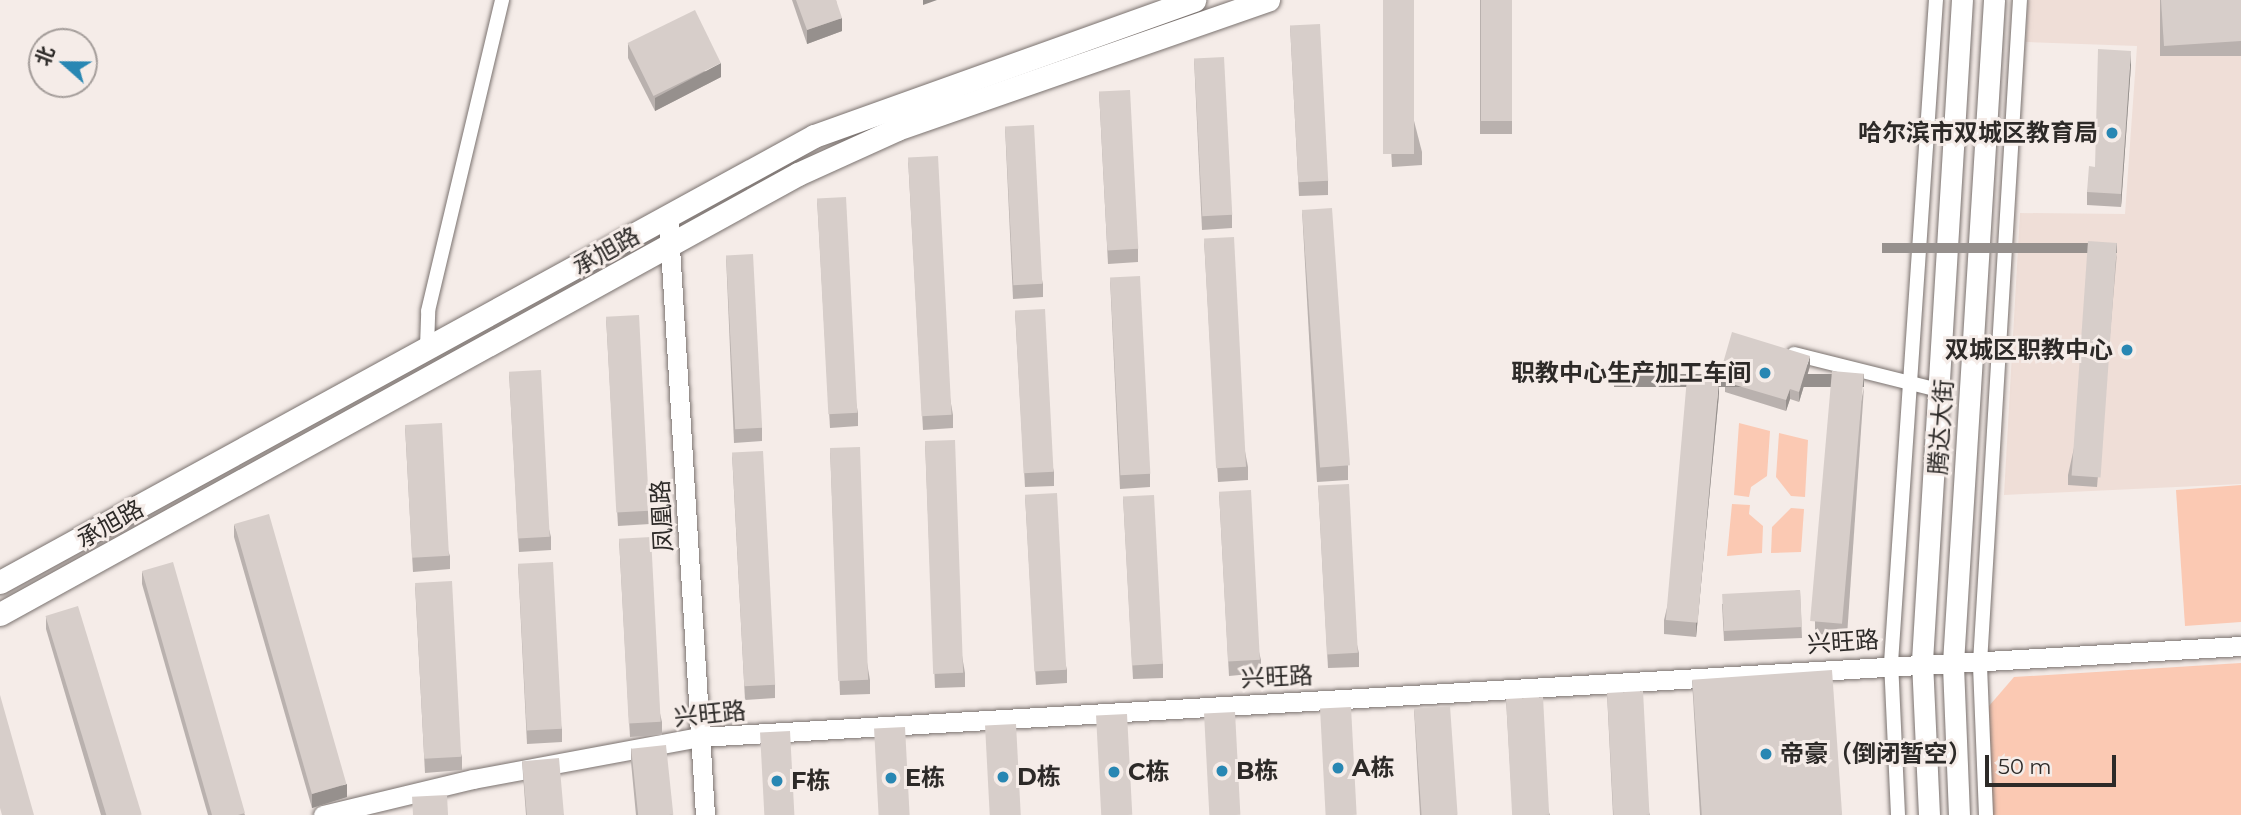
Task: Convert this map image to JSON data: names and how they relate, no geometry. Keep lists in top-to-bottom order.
{
  "streets": {
    "main road": ["承旭路", "腾达大街"],
    "street": ["凤凰路", "兴旺路"]
  },
  "crossings": [
    ["承旭路", "凤凰路"],
    ["腾达大街", "兴旺路"],
    ["凤凰路", "兴旺路"]
  ],
  "places": [
    "哈尔滨市双城区教育局",
    "双城区职教中心",
    "职教中心生产加工车间",
    "帝豪（倒闭暂空）",
    "A栋",
    "B栋",
    "C栋",
    "D栋",
    "E栋",
    "F栋"
  ],
  "scale_bar": "50 m",
  "north": "left"
}
